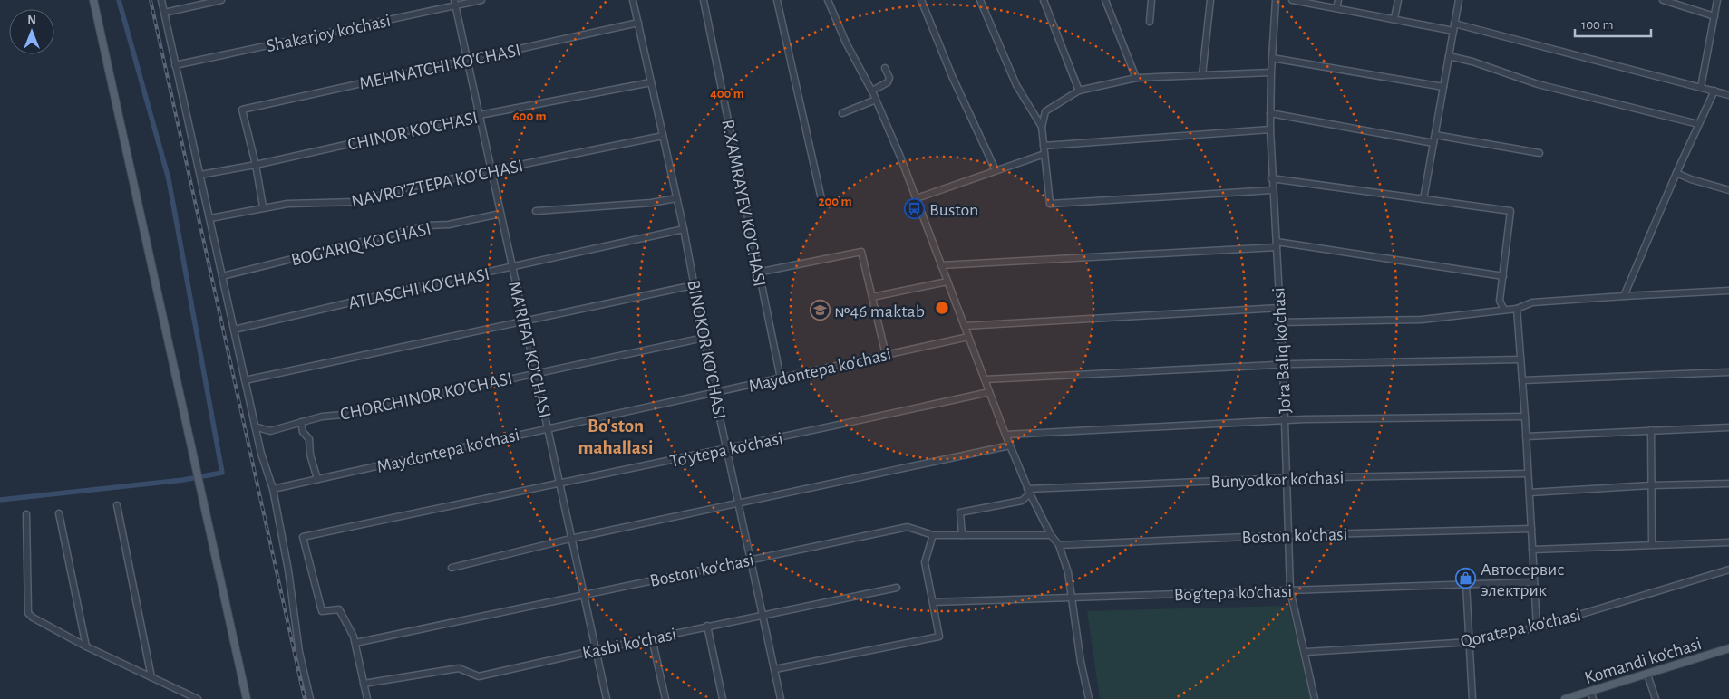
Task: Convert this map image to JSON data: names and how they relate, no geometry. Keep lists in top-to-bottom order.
{
  "streets": {
    "main road": ["Komandi ko‘chasi"],
    "street": [
      "Shakarjoy ko'chasi",
      "MEHNATCHI KO'CHASI",
      "CHINOR KO'CHASI",
      "NAVRO'ZTEPA KO'CHASI",
      "R.XAMRAYEV KO'CHASI",
      "BOG'ARIQ KO'CHASI",
      "ATLASCHI KO'CHASI",
      "MA'RIFAT KO'CHASI",
      "BINOKOR KO'CHASI",
      "Jo'ra Baliq ko'chasi",
      "Maydontepa ko'chasi",
      "CHORCHINOR KO'CHASI",
      "To'ytepa ko'chasi",
      "Bunyodkor ko'chasi",
      "Boston ko'chasi",
      "Bog'tepa ko'chasi",
      "Qoratepa ko'chasi",
      "Kasbi ko'chasi"
    ]
  },
  "crossings": [
    ["Shakarjoy ko'chasi", "MA'RIFAT KO'CHASI"],
    ["MEHNATCHI KO'CHASI", "CHINOR KO'CHASI"],
    ["MEHNATCHI KO'CHASI", "MA'RIFAT KO'CHASI"],
    ["MEHNATCHI KO'CHASI", "BINOKOR KO'CHASI"],
    ["CHINOR KO'CHASI", "MA'RIFAT KO'CHASI"],
    ["CHINOR KO'CHASI", "BINOKOR KO'CHASI"],
    ["NAVRO'ZTEPA KO'CHASI", "MA'RIFAT KO'CHASI"],
    ["NAVRO'ZTEPA KO'CHASI", "BINOKOR KO'CHASI"],
    ["R.XAMRAYEV KO'CHASI", "Maydontepa ko'chasi"],
    ["BOG'ARIQ KO'CHASI", "MA'RIFAT KO'CHASI"],
    ["ATLASCHI KO'CHASI", "MA'RIFAT KO'CHASI"],
    ["ATLASCHI KO'CHASI", "BINOKOR KO'CHASI"],
    ["MA'RIFAT KO'CHASI", "Maydontepa ko'chasi"],
    ["MA'RIFAT KO'CHASI", "CHORCHINOR KO'CHASI"],
    ["MA'RIFAT KO'CHASI", "To'ytepa ko'chasi"],
    ["MA'RIFAT KO'CHASI", "Boston ko'chasi"],
    ["MA'RIFAT KO'CHASI", "Kasbi ko'chasi"],
    ["BINOKOR KO'CHASI", "Maydontepa ko'chasi"],
    ["BINOKOR KO'CHASI", "CHORCHINOR KO'CHASI"],
    ["BINOKOR KO'CHASI", "To'ytepa ko'chasi"],
    ["BINOKOR KO'CHASI", "Boston ko'chasi"],
    ["BINOKOR KO'CHASI", "Kasbi ko'chasi"],
    ["Jo'ra Baliq ko'chasi", "Bunyodkor ko'chasi"],
    ["Jo'ra Baliq ko'chasi", "Boston ko'chasi"],
    ["Jo'ra Baliq ko'chasi", "Bog'tepa ko'chasi"],
    ["Jo'ra Baliq ko'chasi", "Qoratepa ko'chasi"],
    ["To'ytepa ko'chasi", "Boston ko'chasi"]
  ],
  "districts": ["Bo'ston mahallasi"],
  "places": {
    "bus stop": ["Buston"],
    "school or university": ["№46 maktab"],
    "shop": ["Автосервис электрик"]
  },
  "scale_bar": "100 m",
  "north": "top",
  "rings": ["400 m", "600 m", "200 m"]
}
